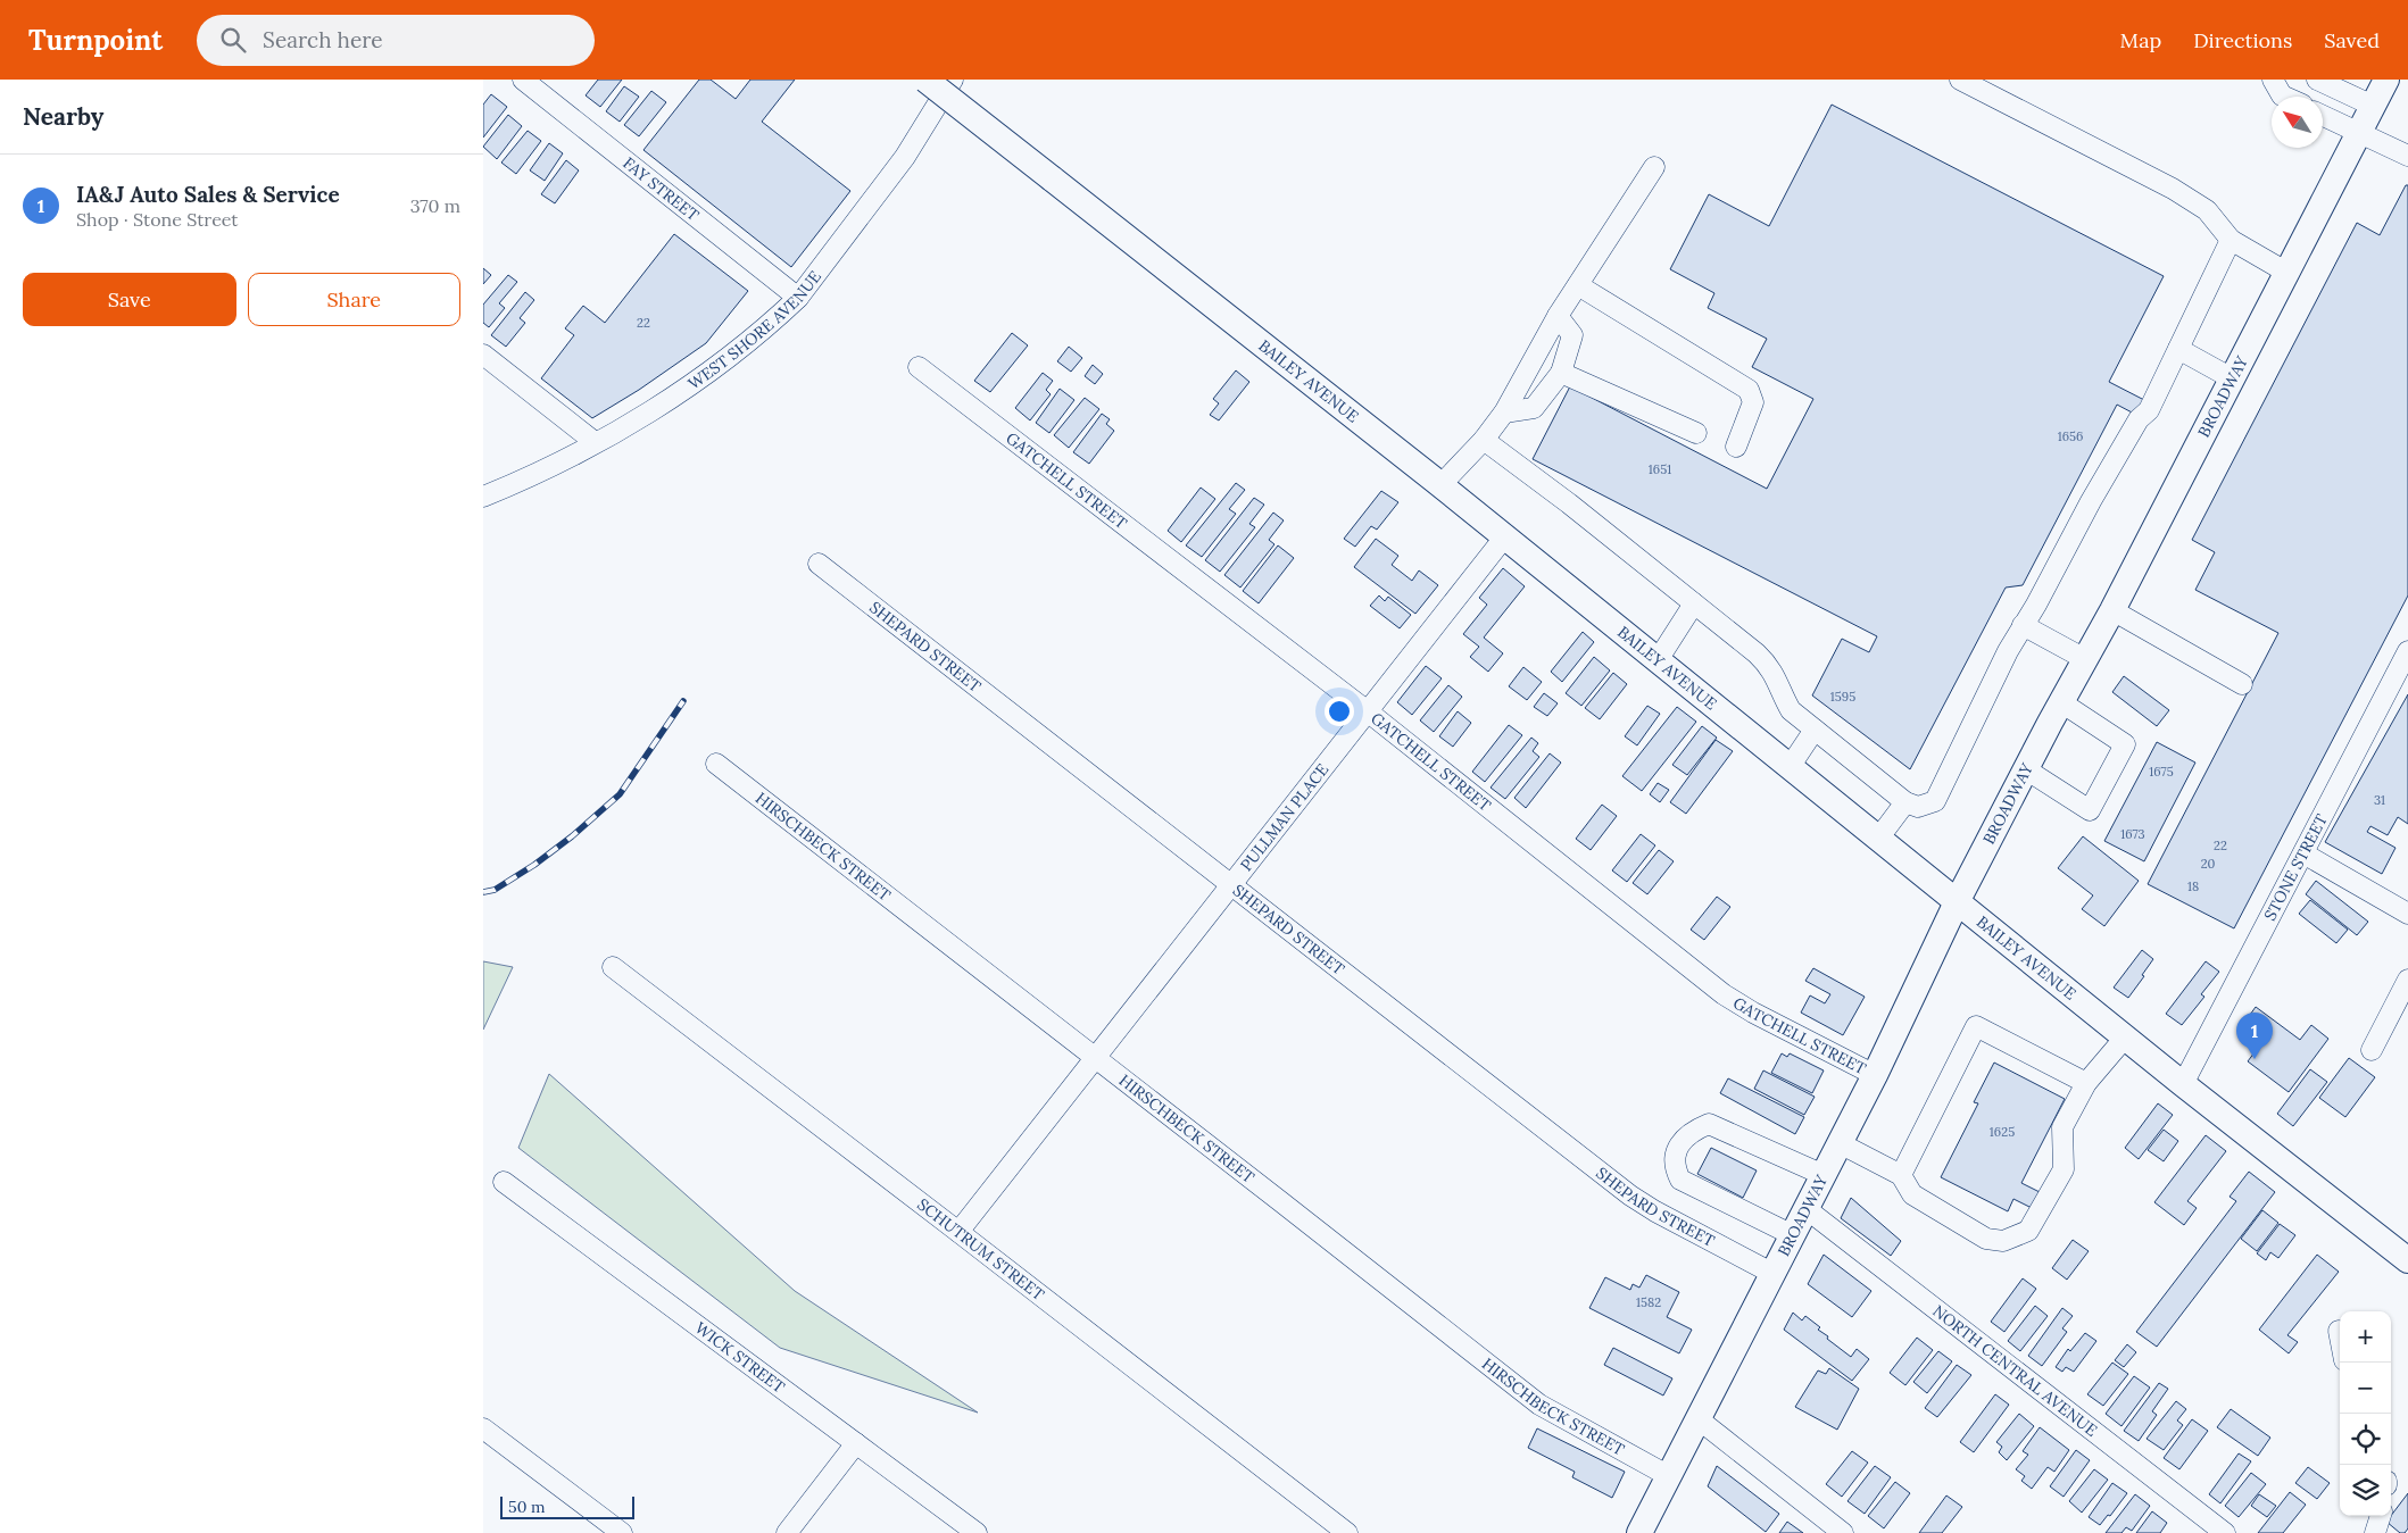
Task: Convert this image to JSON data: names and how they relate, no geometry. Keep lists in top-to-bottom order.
{
  "streets": {
    "main road": ["BAILEY AVENUE", "BROADWAY"],
    "street": [
      "FAY STREET",
      "WEST SHORE AVENUE",
      "GATCHELL STREET",
      "SHEPARD STREET",
      "PULLMAN PLACE",
      "HIRSCHBECK STREET",
      "STONE STREET",
      "SCHUTRUM STREET",
      "WICK STREET",
      "NORTH CENTRAL AVENUE"
    ]
  },
  "crossings": [
    ["FAY STREET", "WEST SHORE AVENUE"],
    ["BAILEY AVENUE", "BROADWAY"],
    ["BAILEY AVENUE", "PULLMAN PLACE"],
    ["BAILEY AVENUE", "STONE STREET"],
    ["BROADWAY", "GATCHELL STREET"],
    ["BROADWAY", "SHEPARD STREET"],
    ["BROADWAY", "HIRSCHBECK STREET"],
    ["BROADWAY", "NORTH CENTRAL AVENUE"],
    ["GATCHELL STREET", "PULLMAN PLACE"],
    ["SHEPARD STREET", "PULLMAN PLACE"],
    ["PULLMAN PLACE", "HIRSCHBECK STREET"],
    ["PULLMAN PLACE", "SCHUTRUM STREET"]
  ],
  "house_numbers": [
    "22",
    "1656",
    "1651",
    "1595",
    "1675",
    "31",
    "1673",
    "22",
    "20",
    "18",
    "1625",
    "1582"
  ],
  "scale_bar": "50 m",
  "north": "top left",
  "page": {
    "header": "Turnpoint",
    "search": "Search here",
    "nav": ["Map", "Directions", "Saved"],
    "heading": "Nearby",
    "list": [
      {
        "mark": "1",
        "name": "IA&J Auto Sales & Service",
        "note": "Shop · Stone Street",
        "value": "370 m"
      }
    ],
    "buttons": ["Save", "Share"],
    "pins": "1",
    "map_buttons": ["+", "−"],
    "scale": "50 m"
  }
}
